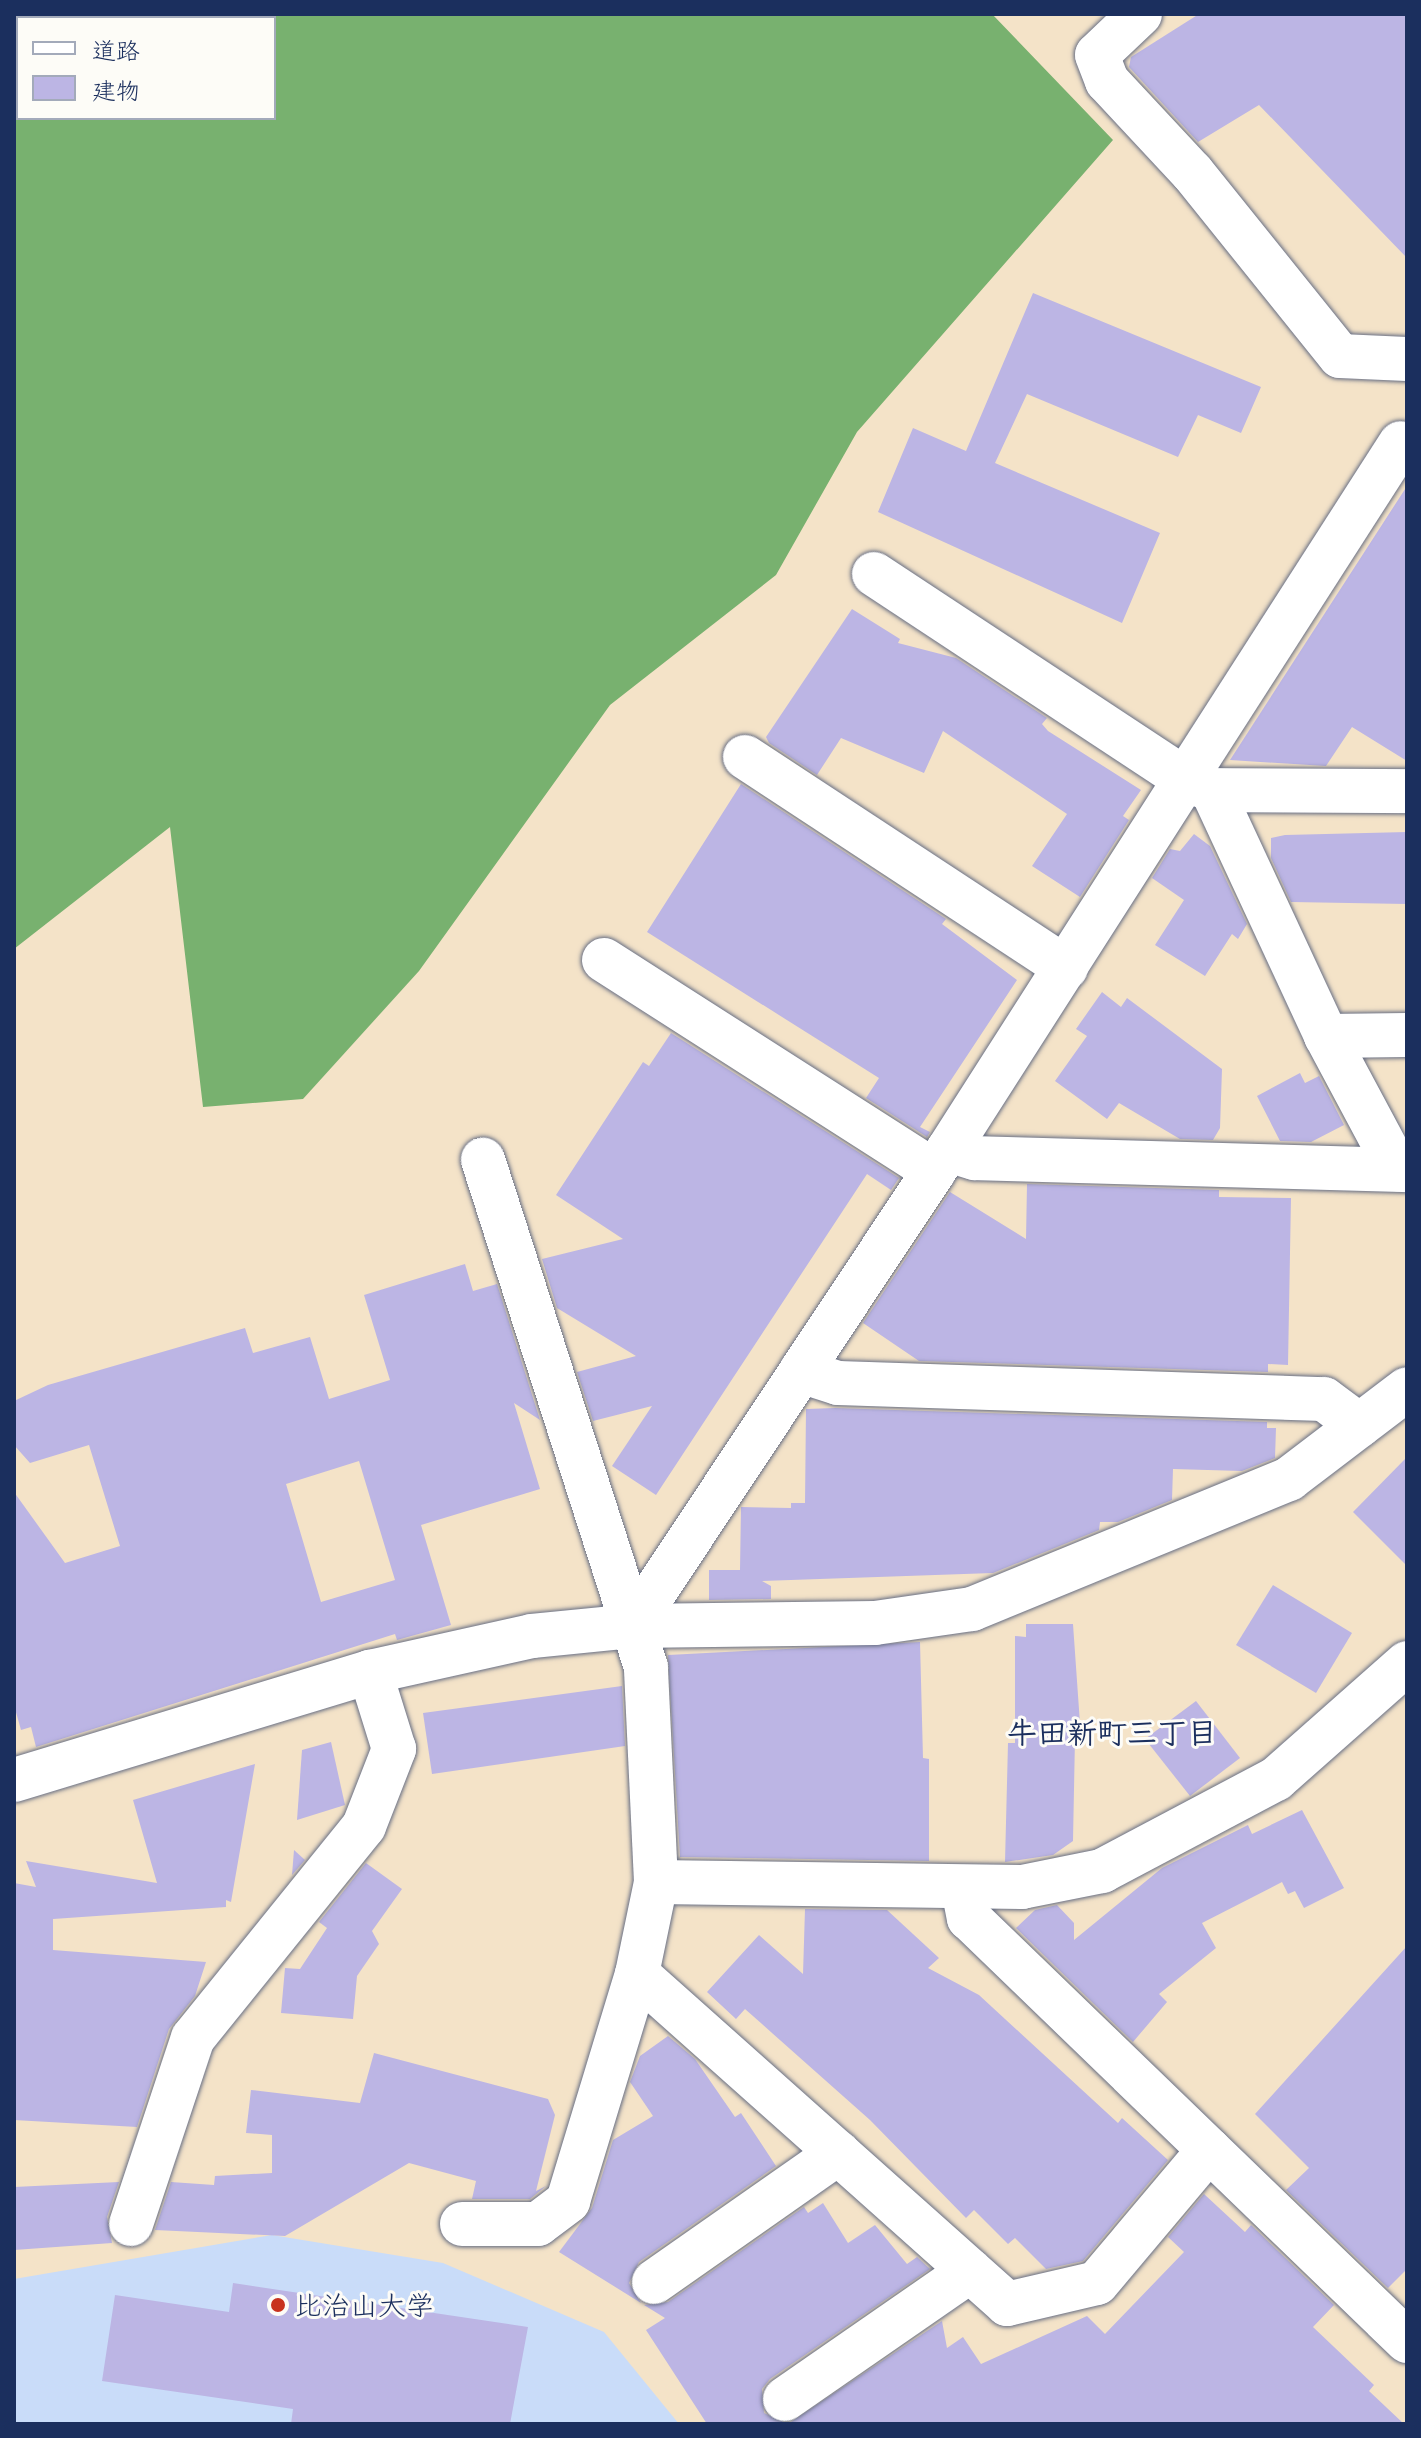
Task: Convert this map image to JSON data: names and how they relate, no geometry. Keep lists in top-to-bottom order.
{
  "districts": ["牛田新町三丁目"],
  "places": ["比治山大学"],
  "legend": ["道路", "建物"]
}
